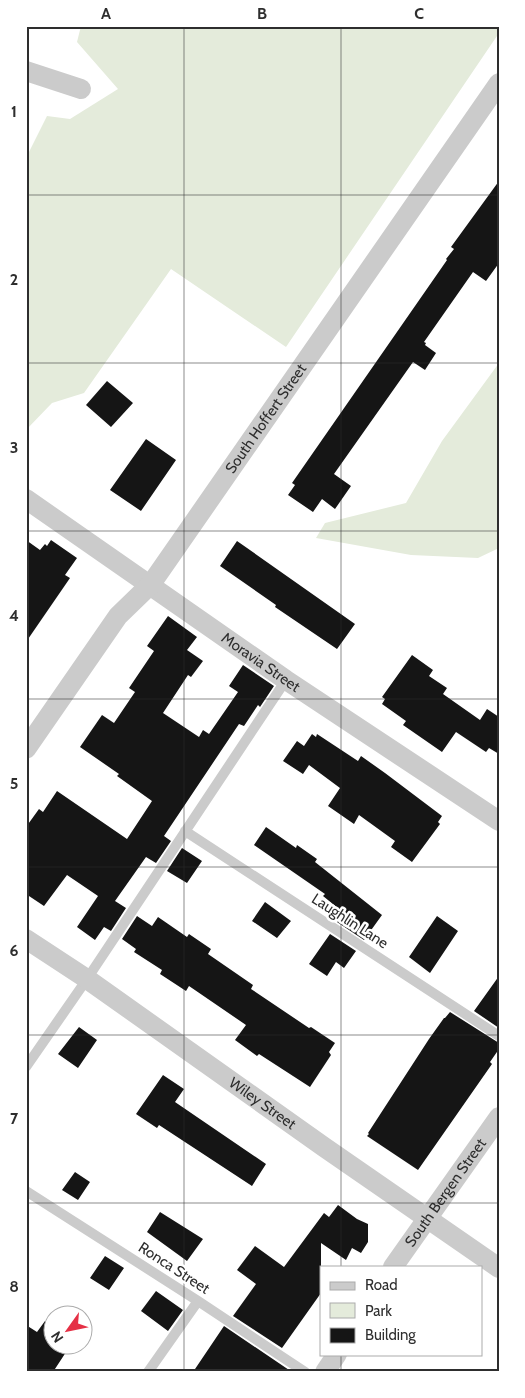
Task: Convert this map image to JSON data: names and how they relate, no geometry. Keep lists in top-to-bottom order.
{
  "streets": {
    "street": [
      "South Hoffert Street",
      "Moravia Street",
      "Wiley Street",
      "South Bergen Street"
    ],
    "lane": ["Laughlin Lane", "Ronca Street"]
  },
  "crossings": [
    ["South Hoffert Street", "Moravia Street"],
    ["Wiley Street", "South Bergen Street"]
  ],
  "legend": ["Road", "Park", "Building"],
  "north": "bottom left",
  "grid": {
    "columns": ["A", "B", "C"],
    "rows": [
      "1",
      "2",
      "3",
      "4",
      "5",
      "6",
      "7",
      "8"
    ]
  }
}
